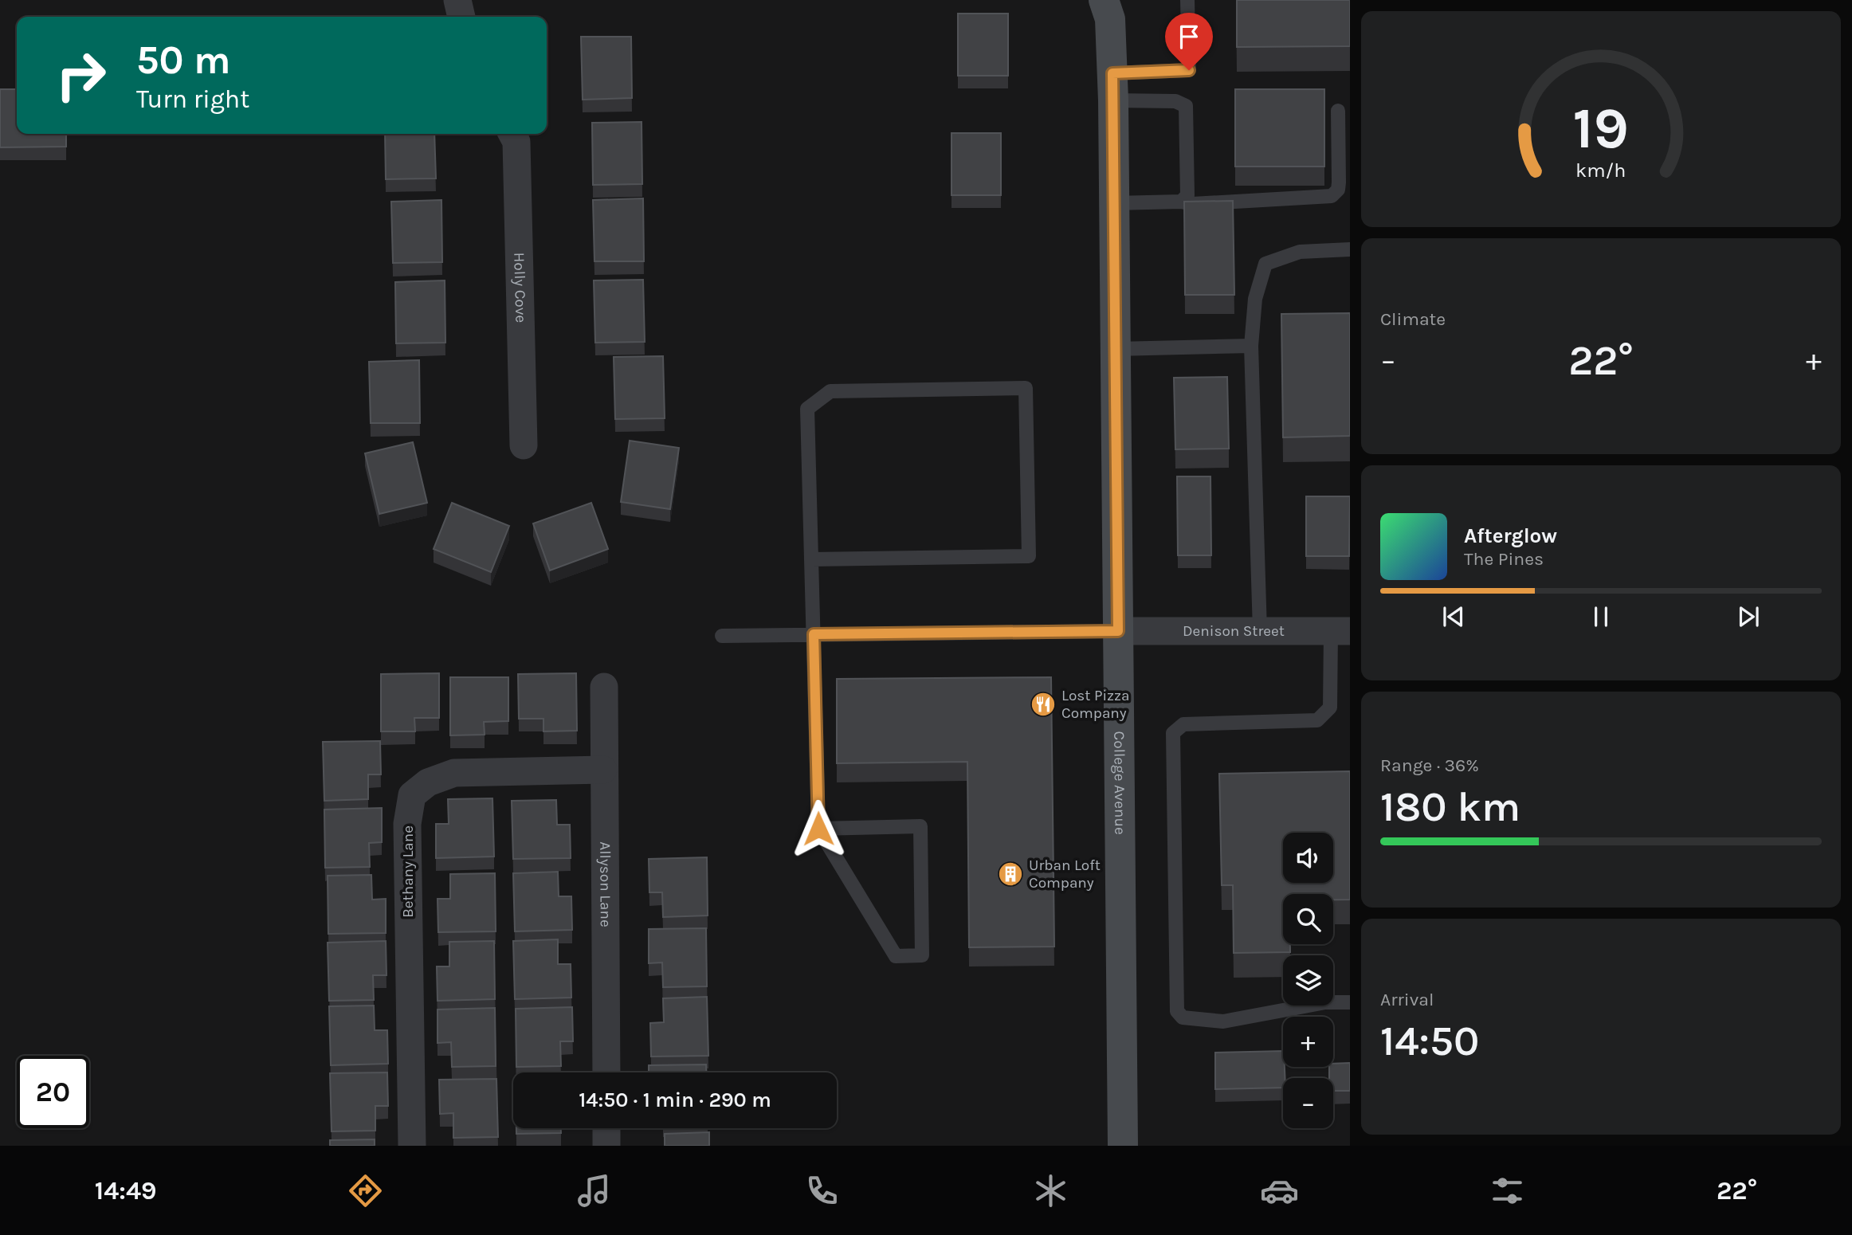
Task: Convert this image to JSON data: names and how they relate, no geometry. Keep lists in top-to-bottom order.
{
  "streets": {
    "street": [
      "Holly Cove",
      "Denison Street",
      "College Avenue",
      "Bethany Lane",
      "Allyson Lane"
    ]
  },
  "crossings": [
    ["Denison Street", "College Avenue"],
    ["Bethany Lane", "Allyson Lane"]
  ],
  "places": {
    "restaurant": ["Lost Pizza Company"],
    "building": ["Urban Loft Company"]
  },
  "page": {
    "turn": ["50 m", "Turn right"],
    "tile": [
      "Climate",
      ["Range · 36%", "180 km"],
      ["Arrival", "14:50"]
    ],
    "heat": ["−", "22°", "+"],
    "song": ["Afterglow", "The Pines"],
    "map_buttons": ["+", "−"],
    "limit": "20",
    "trip": "14:50 · 1 min · 290 m",
    "tabs": ["14:49", "22°"],
    "gauge": ["19", "km/h"]
  }
}
